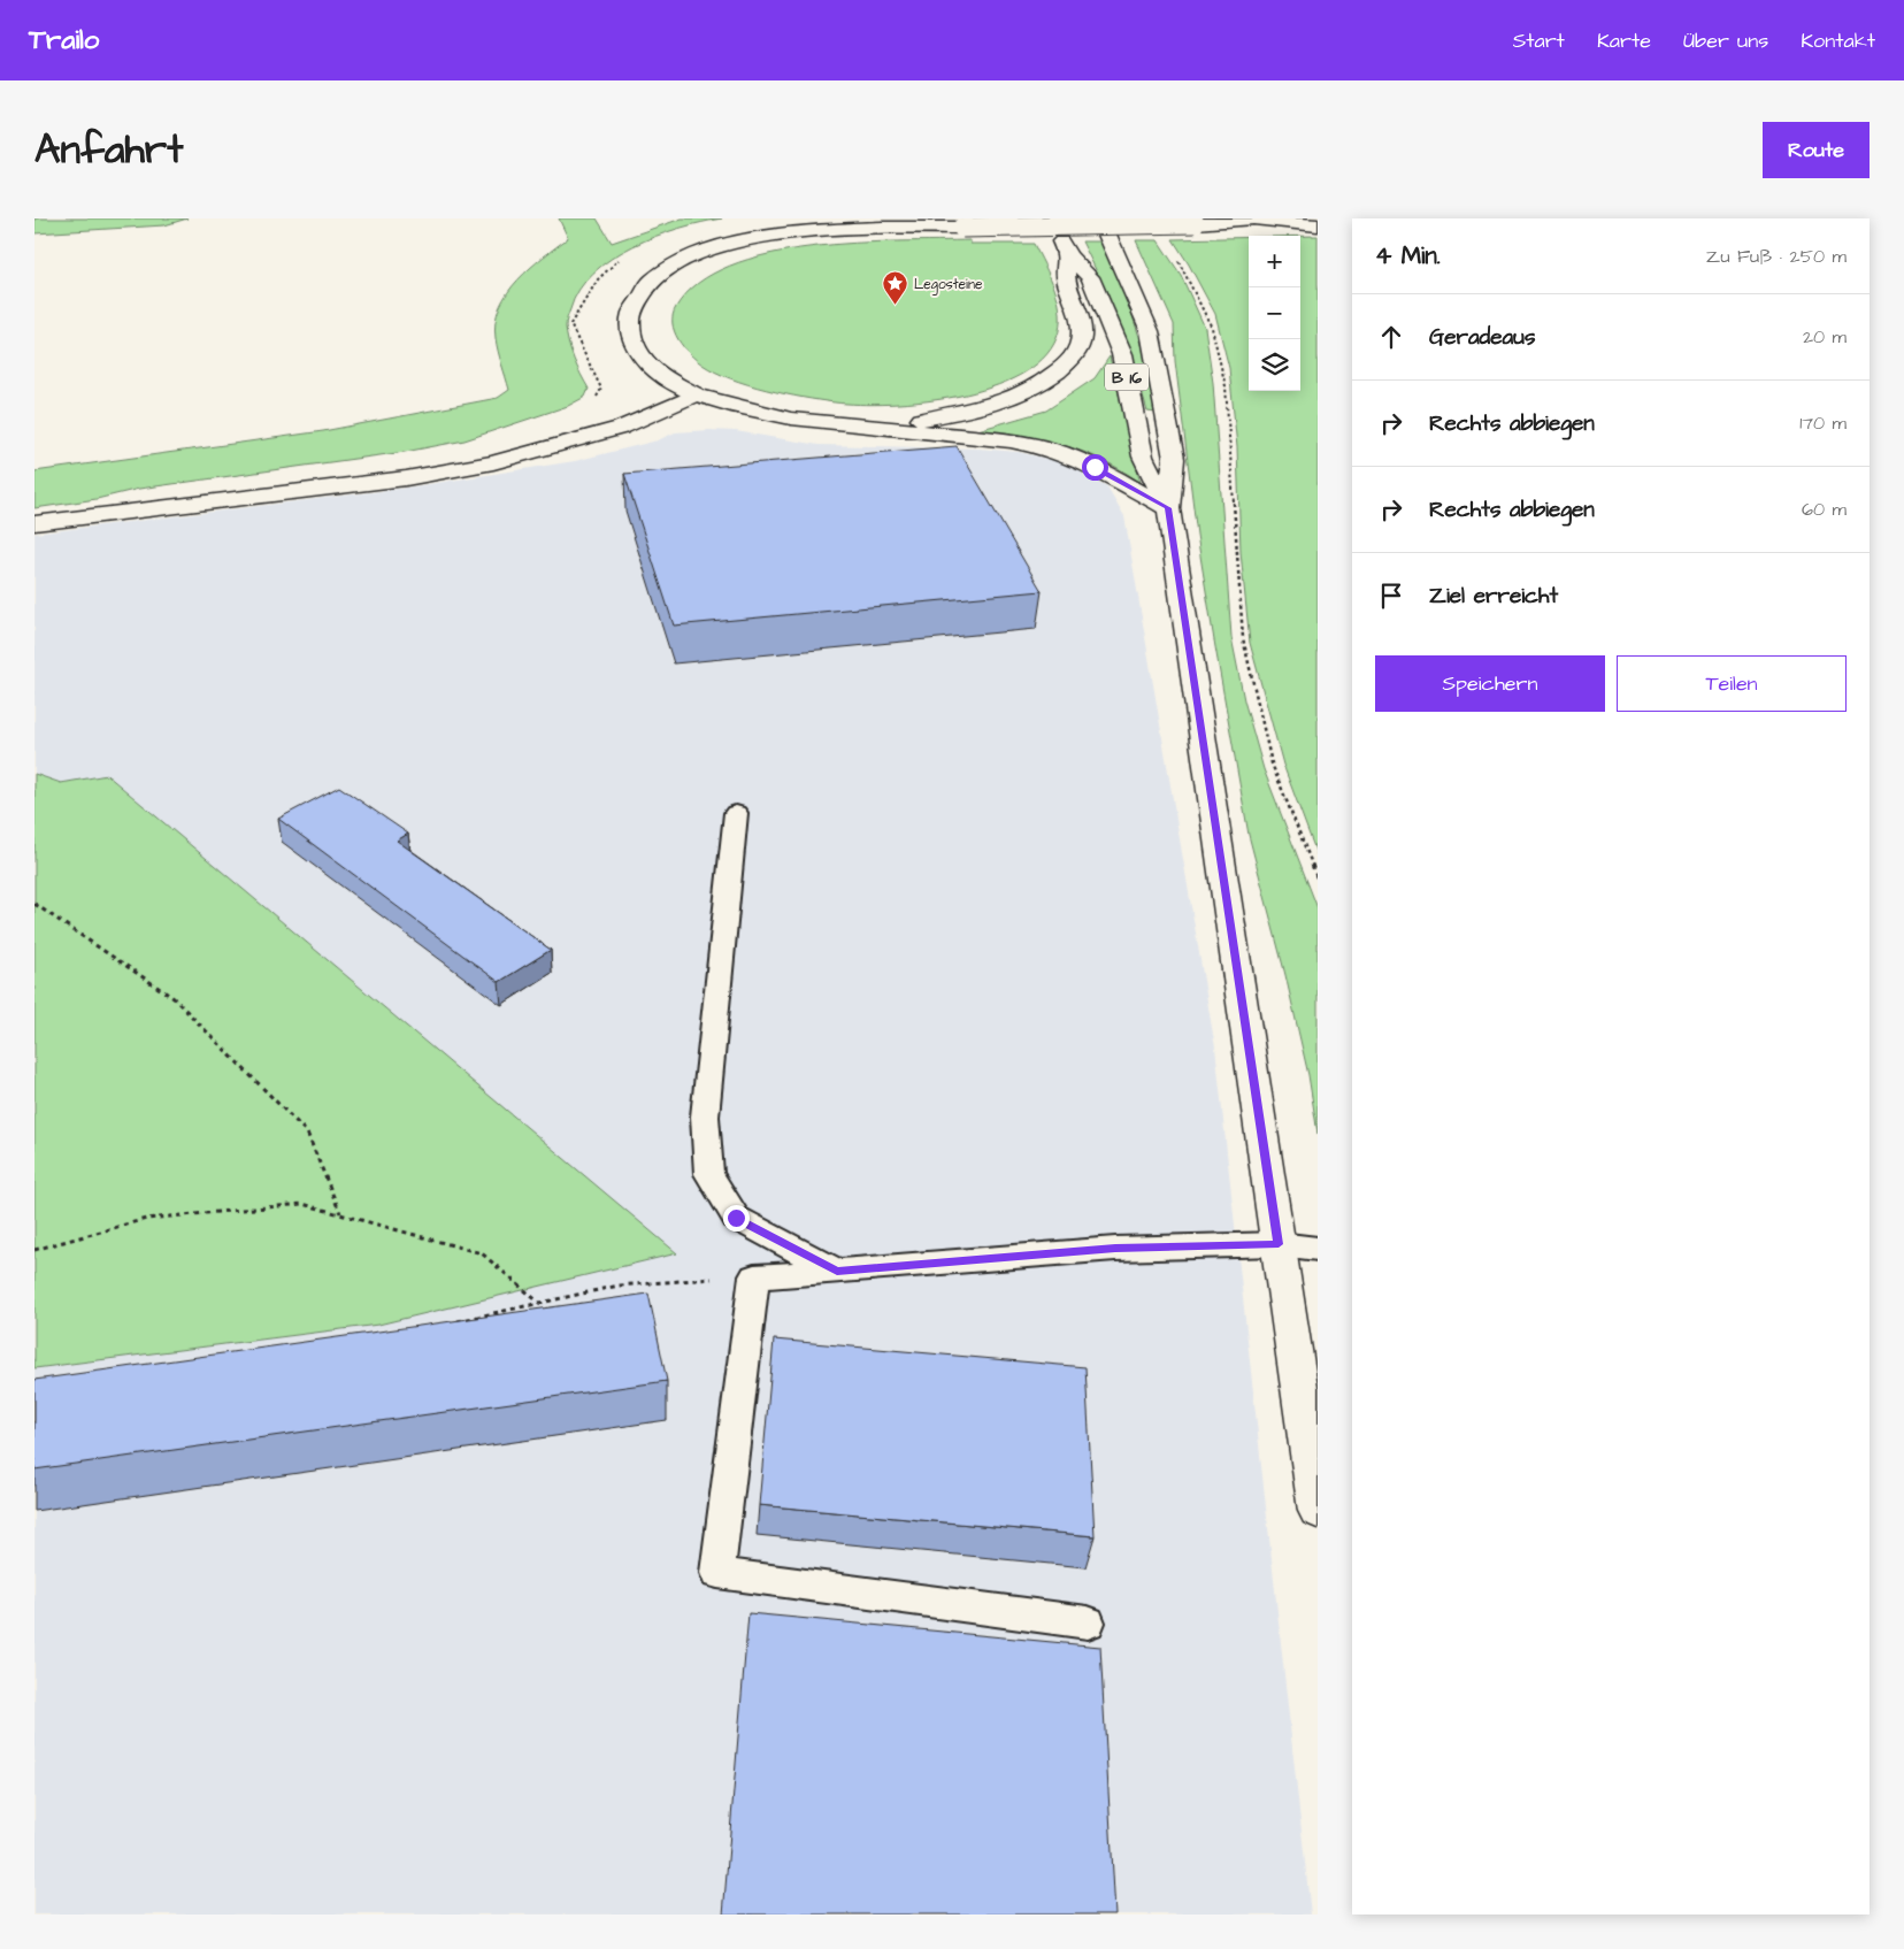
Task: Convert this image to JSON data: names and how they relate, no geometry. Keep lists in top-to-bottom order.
{
  "streets": {
    "main road": ["B 16"]
  },
  "places": {
    "place": ["Legosteine"]
  },
  "page": {
    "header": "Trailo",
    "nav": [
      "Start",
      "Karte",
      "Über uns",
      "Kontakt"
    ],
    "title": "Anfahrt",
    "buttons": [
      "Route",
      ["Speichern", "Teilen"]
    ],
    "heading": ["4 Min.", "Zu Fuß · 250 m"],
    "map_buttons": ["+", "−"],
    "list": [
      ["Geradeaus", "20 m"],
      ["Rechts abbiegen", "170 m"],
      ["Rechts abbiegen", "60 m"],
      "Ziel erreicht"
    ]
  }
}
